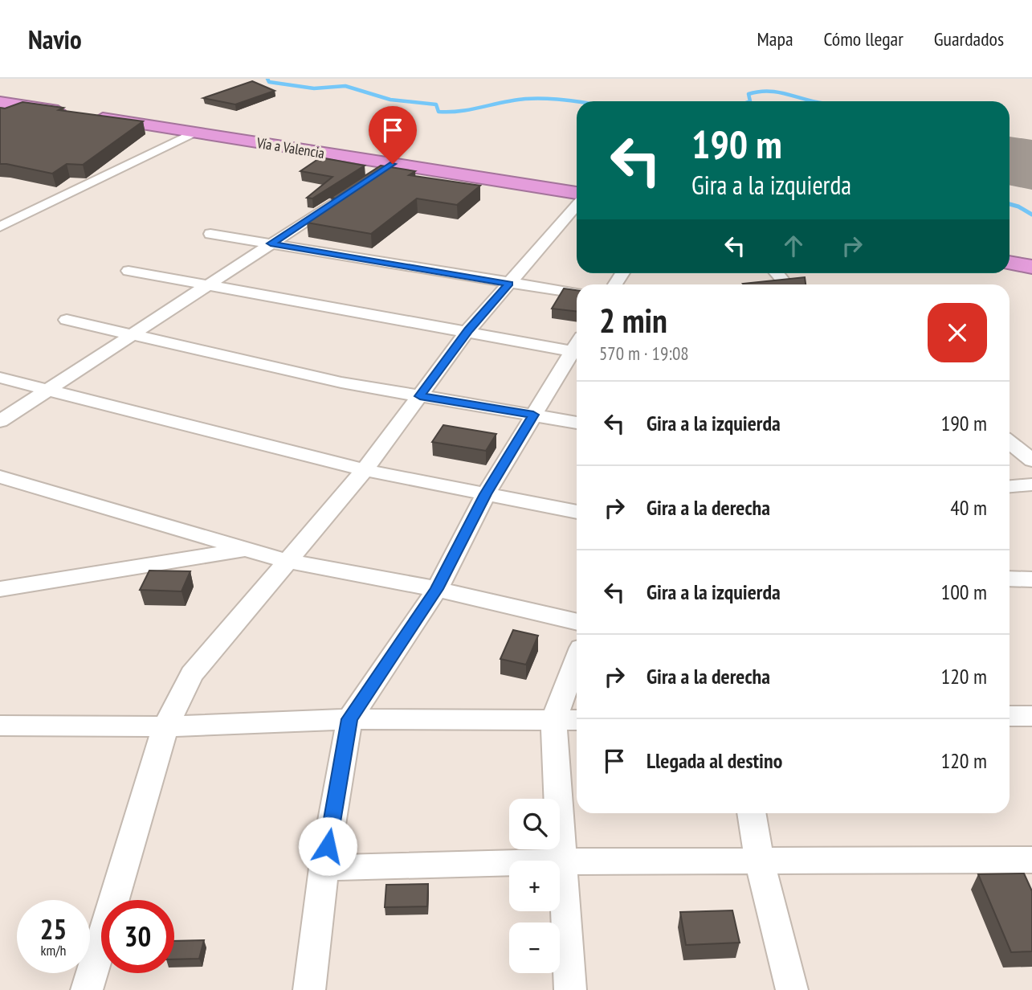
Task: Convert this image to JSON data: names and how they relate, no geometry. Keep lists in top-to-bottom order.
{
  "streets": {
    "highway": ["Vía a Valencia"]
  },
  "page": {
    "header": "Navio",
    "nav": ["Mapa", "Cómo llegar", "Guardados"],
    "turn": ["190 m", "Gira a la izquierda"],
    "heading": ["2 min", "570 m · 19:08"],
    "list": [
      {
        "name": "Gira a la izquierda",
        "value": "190 m"
      },
      {
        "name": "Gira a la derecha",
        "value": "40 m"
      },
      {
        "name": "Gira a la izquierda",
        "value": "100 m"
      },
      {
        "name": "Gira a la derecha",
        "value": "120 m"
      },
      {
        "name": "Llegada al destino",
        "value": "120 m"
      }
    ],
    "map_buttons": ["+", "−"],
    "speed": "25 km/h",
    "limit": "30"
  }
}
